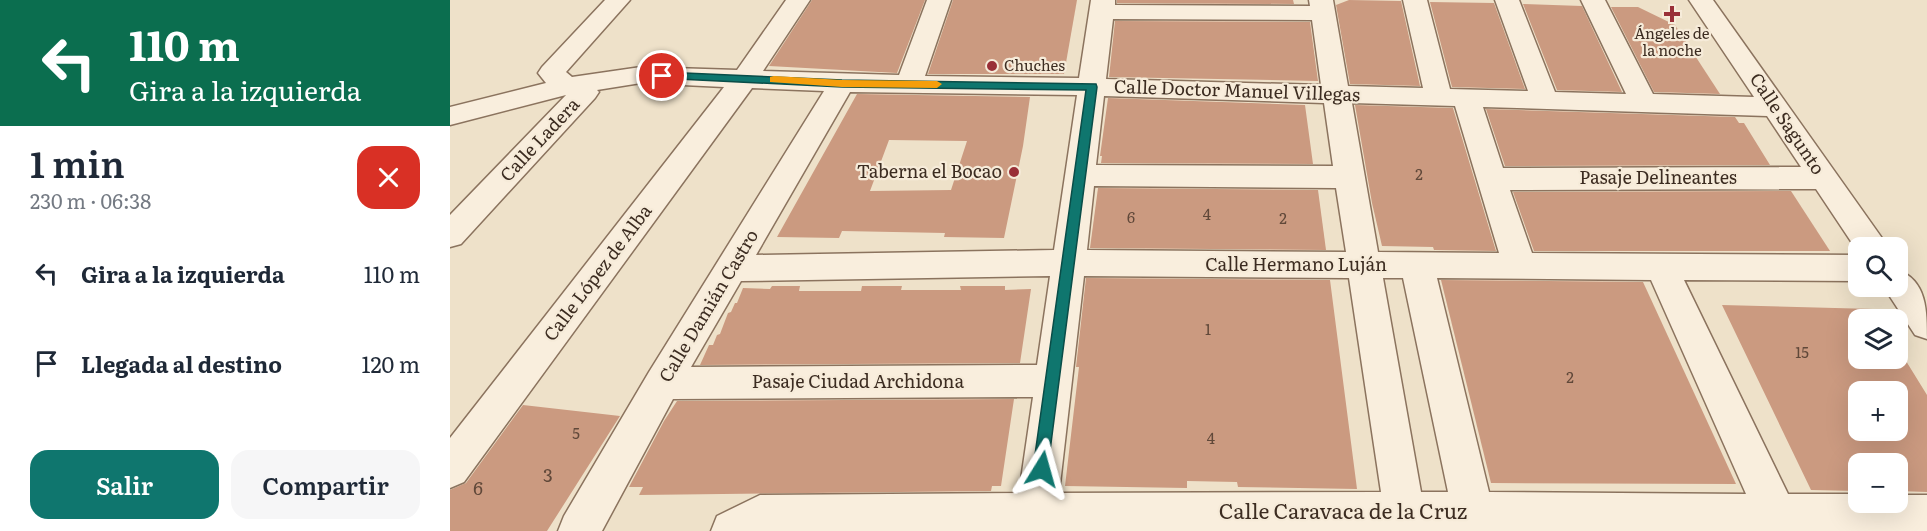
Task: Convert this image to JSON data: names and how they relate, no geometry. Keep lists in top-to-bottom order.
{
  "streets": {
    "street": [
      "Calle Doctor Manuel Villegas",
      "Calle Sagunto",
      "Calle Ladera",
      "Pasaje Delineantes",
      "Calle Hermano Luján",
      "Calle López de Alba",
      "Calle Damián Castro",
      "Pasaje Ciudad Archidona",
      "Calle Caravaca de la Cruz"
    ]
  },
  "crossings": [
    ["Calle Doctor Manuel Villegas", "Calle Sagunto"],
    ["Calle Doctor Manuel Villegas", "Calle Ladera"],
    ["Calle Doctor Manuel Villegas", "Calle López de Alba"],
    ["Calle Doctor Manuel Villegas", "Calle Damián Castro"],
    ["Calle Sagunto", "Pasaje Delineantes"],
    ["Calle Hermano Luján", "Calle Damián Castro"],
    ["Calle Damián Castro", "Pasaje Ciudad Archidona"]
  ],
  "places": {
    "health": ["Ángeles de la noche"],
    "other": ["Chuches", "Taberna el Bocao"]
  },
  "house_numbers": [
    "2",
    "4",
    "6",
    "2",
    "1",
    "15",
    "2",
    "5",
    "4",
    "3",
    "6"
  ],
  "page": {
    "turn": ["110 m", "Gira a la izquierda"],
    "heading": ["1 min", "230 m · 06:38"],
    "list": [
      {
        "name": "Gira a la izquierda",
        "value": "110 m"
      },
      {
        "name": "Llegada al destino",
        "value": "120 m"
      }
    ],
    "map_buttons": ["+", "−"],
    "buttons": ["Salir", "Compartir"]
  }
}
